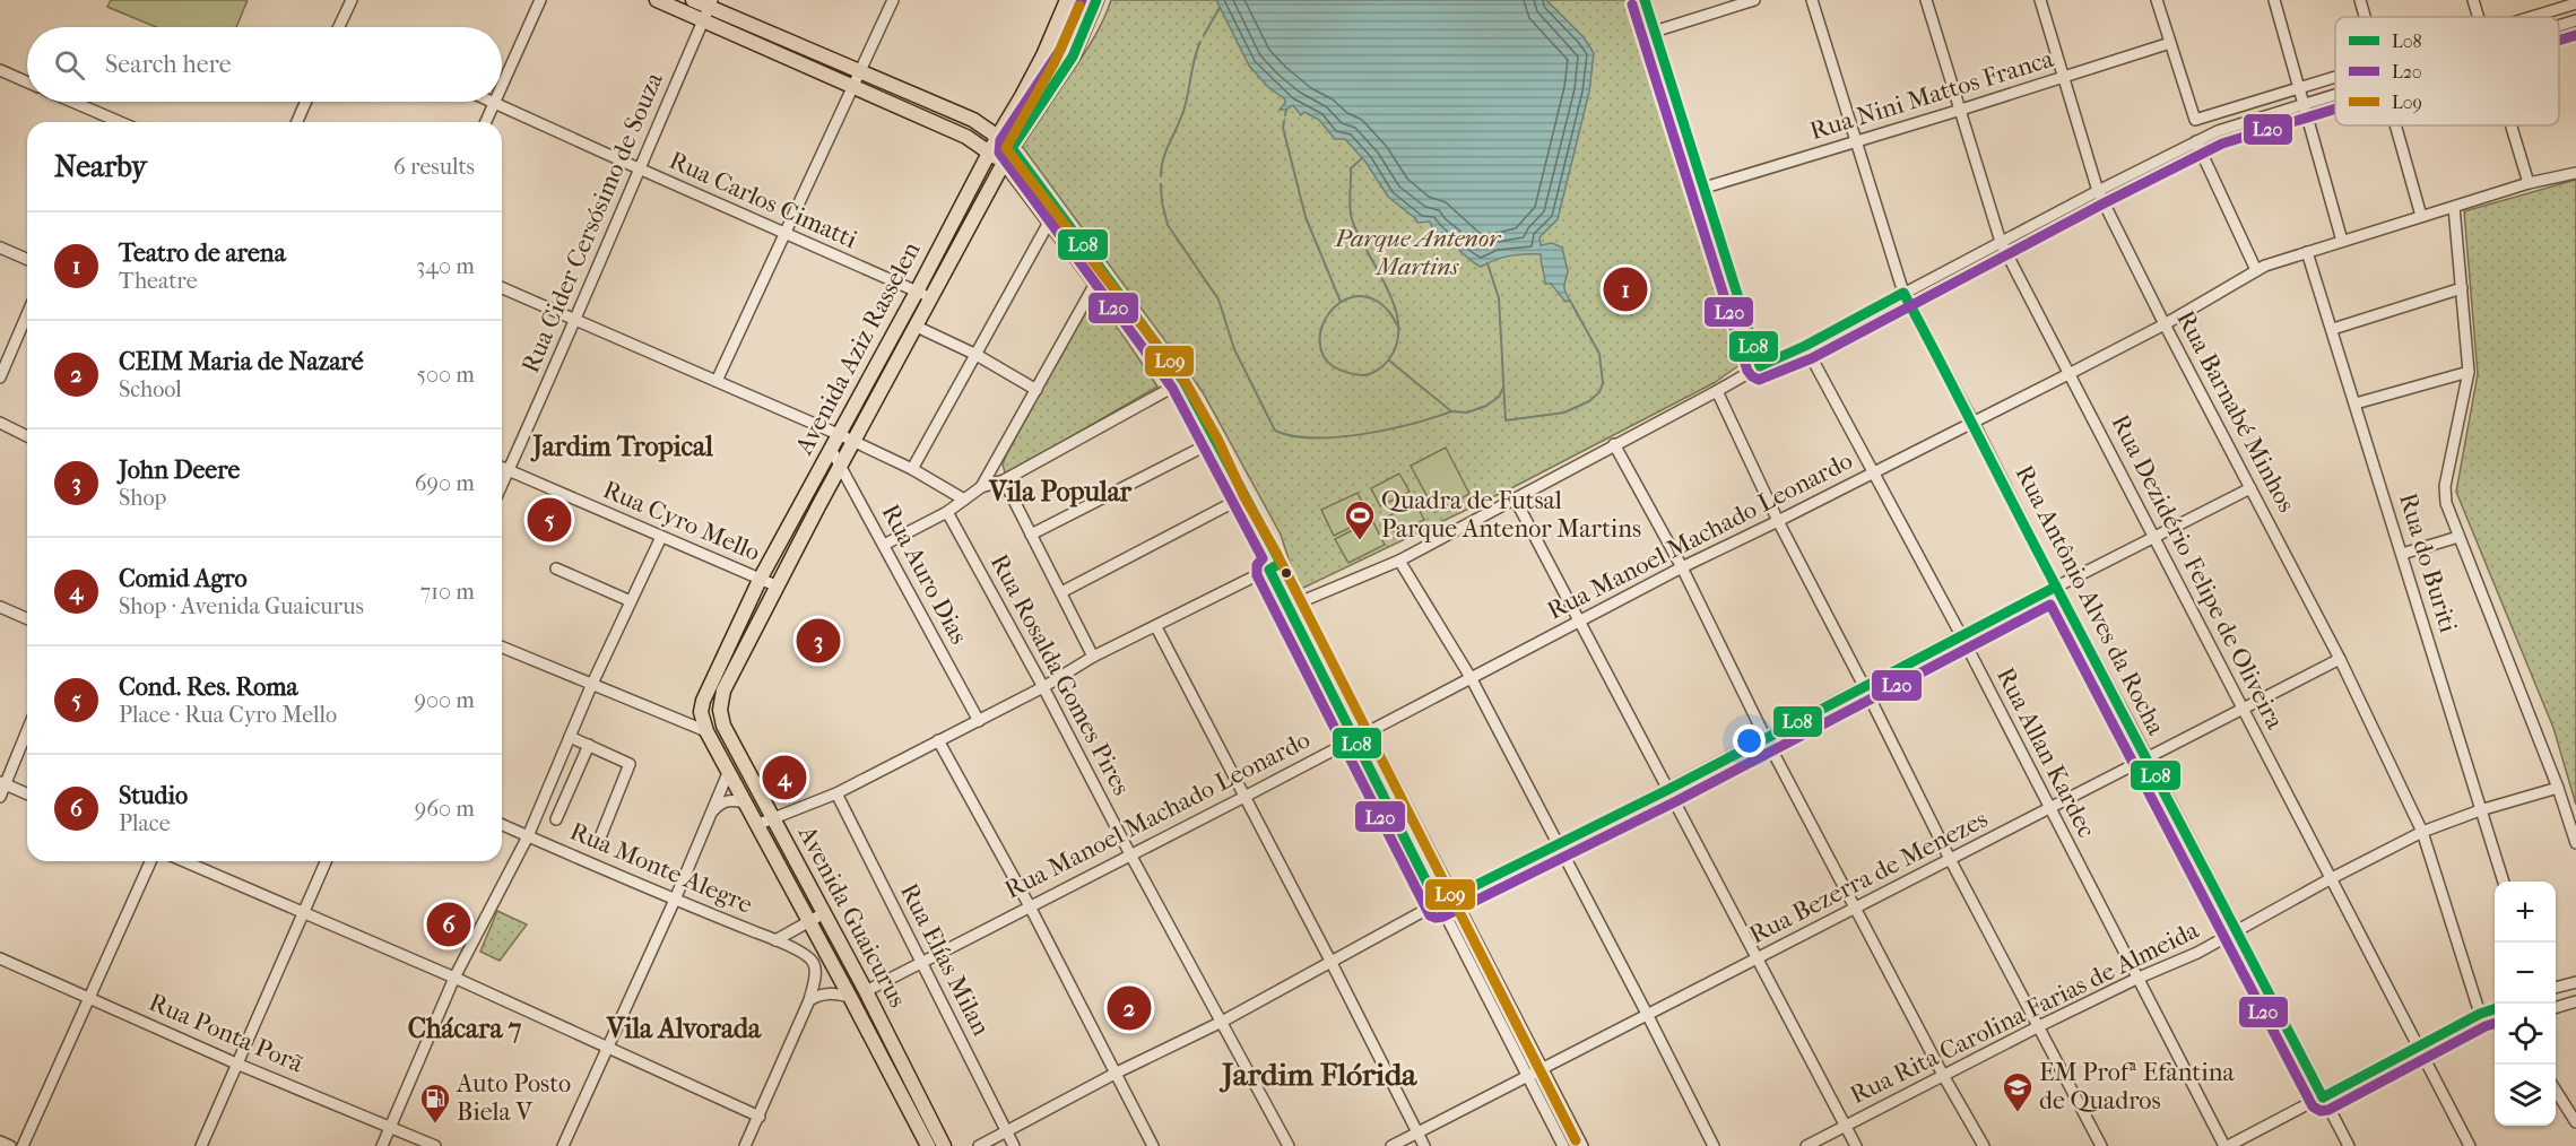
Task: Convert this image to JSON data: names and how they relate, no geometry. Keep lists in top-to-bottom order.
{
  "streets": {
    "main road": ["Avenida Aziz Rasselen", "Avenida Guaicurus"],
    "street": [
      "Rua Nini Mattos Franca",
      "Rua Carlos Cimatti",
      "Rua Cider Cersósimo de Souza",
      "Rua Barnabé Minhos",
      "Rua Cyro Mello",
      "Rua Manoel Machado Leonardo",
      "Rua do Buriti",
      "Rua Dezidério Felipe de Oliveira",
      "Rua Auro Dias",
      "Rua Antônio Alves da Rocha",
      "Rua Rosalda Gomes Pires",
      "Rua Allan Kardec",
      "Rua Monte Alegre",
      "Rua Bezerra de Menezes",
      "Rua Elías Milan",
      "Rua Rita Carolina Farias de Almeida",
      "Rua Ponta Porã"
    ]
  },
  "crossings": [
    ["Rua Nini Mattos Franca", "Rua Barnabé Minhos"],
    ["Rua Nini Mattos Franca", "Rua Dezidério Felipe de Oliveira"],
    ["Rua Nini Mattos Franca", "Rua Antônio Alves da Rocha"],
    ["Rua Carlos Cimatti", "Rua Cider Cersósimo de Souza"],
    ["Rua Carlos Cimatti", "Avenida Aziz Rasselen"],
    ["Rua Cider Cersósimo de Souza", "Rua Cyro Mello"],
    ["Avenida Aziz Rasselen", "Rua Cyro Mello"],
    ["Avenida Aziz Rasselen", "Rua Auro Dias"],
    ["Avenida Aziz Rasselen", "Avenida Guaicurus"],
    ["Rua Barnabé Minhos", "Rua Manoel Machado Leonardo"],
    ["Rua Barnabé Minhos", "Rua Bezerra de Menezes"],
    ["Rua Barnabé Minhos", "Rua Rita Carolina Farias de Almeida"],
    ["Rua Manoel Machado Leonardo", "Rua do Buriti"],
    ["Rua Manoel Machado Leonardo", "Rua Dezidério Felipe de Oliveira"],
    ["Rua Manoel Machado Leonardo", "Rua Antônio Alves da Rocha"],
    ["Rua Manoel Machado Leonardo", "Rua Rosalda Gomes Pires"],
    ["Rua Manoel Machado Leonardo", "Rua Allan Kardec"],
    ["Rua Manoel Machado Leonardo", "Avenida Guaicurus"],
    ["Rua Manoel Machado Leonardo", "Rua Elías Milan"],
    ["Rua do Buriti", "Rua Rita Carolina Farias de Almeida"],
    ["Rua Dezidério Felipe de Oliveira", "Rua Bezerra de Menezes"],
    ["Rua Dezidério Felipe de Oliveira", "Rua Rita Carolina Farias de Almeida"],
    ["Rua Antônio Alves da Rocha", "Rua Bezerra de Menezes"],
    ["Rua Antônio Alves da Rocha", "Rua Rita Carolina Farias de Almeida"],
    ["Rua Allan Kardec", "Rua Bezerra de Menezes"],
    ["Rua Allan Kardec", "Rua Rita Carolina Farias de Almeida"],
    ["Rua Monte Alegre", "Avenida Guaicurus"]
  ],
  "districts": [
    "Jardim Tropical",
    "Vila Popular",
    "Chácara 7",
    "Vila Alvorada",
    "Jardim Flórida"
  ],
  "parks": ["Parque Antenor Martins"],
  "places": {
    "sports": ["Quadra de Futsal Parque Antenor Martins"],
    "school or university": ["EM Profª Efantina de Quadros"],
    "fuel station": ["Auto Posto Biela V"]
  },
  "lines": ["transit line L08", "transit line L20", "transit line L09"],
  "legend": ["L08", "L20", "L09"],
  "page": {
    "search": "Search here",
    "heading": ["Nearby", "6 results"],
    "list": [
      {
        "mark": "1",
        "name": "Teatro de arena",
        "note": "Theatre",
        "value": "340 m"
      },
      {
        "mark": "2",
        "name": "CEIM Maria de Nazaré",
        "note": "School",
        "value": "500 m"
      },
      {
        "mark": "3",
        "name": "John Deere",
        "note": "Shop",
        "value": "690 m"
      },
      {
        "mark": "4",
        "name": "Comid Agro",
        "note": "Shop · Avenida Guaicurus",
        "value": "710 m"
      },
      {
        "mark": "5",
        "name": "Cond. Res. Roma",
        "note": "Place · Rua Cyro Mello",
        "value": "900 m"
      },
      {
        "mark": "6",
        "name": "Studio",
        "note": "Place",
        "value": "960 m"
      }
    ],
    "pins": [
      "1",
      "5",
      "3",
      "4",
      "6",
      "2"
    ],
    "map_buttons": ["+", "−"]
  }
}
